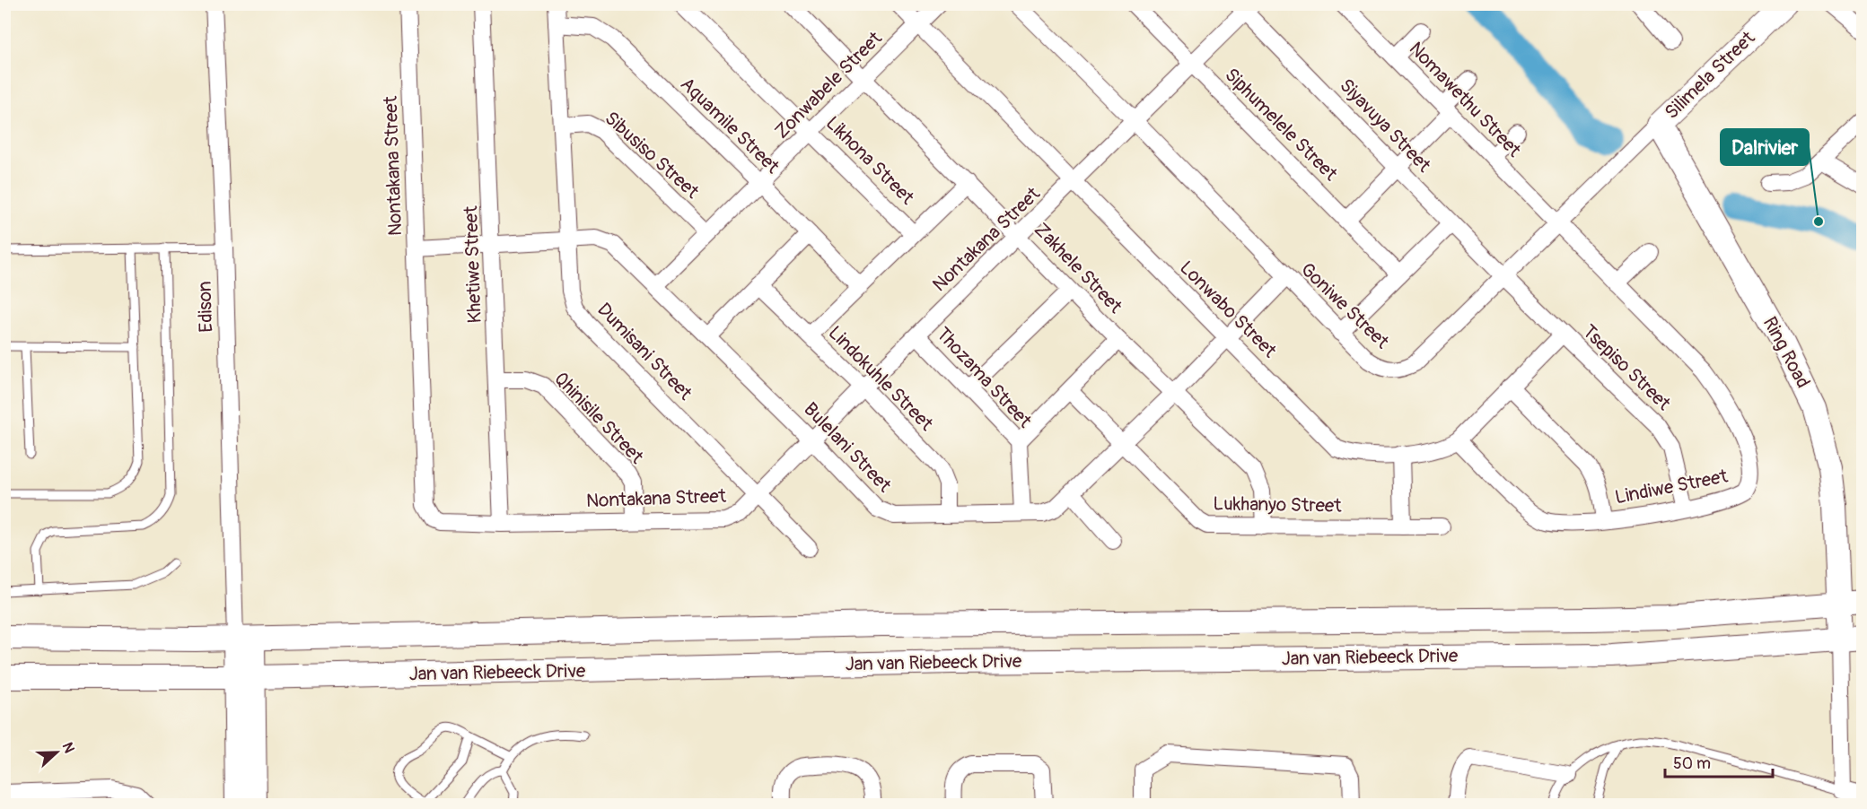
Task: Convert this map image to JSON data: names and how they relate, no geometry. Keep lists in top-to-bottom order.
{
  "streets": {
    "main road": ["Silimela Street", "Ring Road", "Jan van Riebeeck Drive"],
    "street": [
      "Zonwabele Street",
      "Nomawethu Street",
      "Siphumelele Street",
      "Aquamile Street",
      "Siyavuya Street",
      "Sibusiso Street",
      "Likhona Street",
      "Nontakana Street",
      "Khetiwe Street",
      "Zakhele Street",
      "Goniwe Street",
      "Edison",
      "Lonwabo Street",
      "Dumisani Street",
      "Tsepiso Street",
      "Thozama Street",
      "Lindokuhle Street",
      "Qhinisile Street",
      "Bulelani Street",
      "Lindiwe Street",
      "Lukhanyo Street"
    ]
  },
  "crossings": [
    ["Silimela Street", "Goniwe Street"],
    ["Silimela Street", "Ring Road"],
    ["Zonwabele Street", "Aquamile Street"],
    ["Zonwabele Street", "Sibusiso Street"],
    ["Zonwabele Street", "Likhona Street"],
    ["Zonwabele Street", "Zakhele Street"],
    ["Zonwabele Street", "Lonwabo Street"],
    ["Zonwabele Street", "Bulelani Street"],
    ["Nomawethu Street", "Goniwe Street"],
    ["Nomawethu Street", "Lindiwe Street"],
    ["Siphumelele Street", "Nontakana Street"],
    ["Aquamile Street", "Dumisani Street"],
    ["Siyavuya Street", "Nontakana Street"],
    ["Siyavuya Street", "Goniwe Street"],
    ["Siyavuya Street", "Tsepiso Street"],
    ["Sibusiso Street", "Dumisani Street"],
    ["Nontakana Street", "Khetiwe Street"],
    ["Nontakana Street", "Zakhele Street"],
    ["Nontakana Street", "Goniwe Street"],
    ["Nontakana Street", "Lonwabo Street"],
    ["Nontakana Street", "Dumisani Street"],
    ["Nontakana Street", "Thozama Street"],
    ["Nontakana Street", "Lindokuhle Street"],
    ["Nontakana Street", "Qhinisile Street"],
    ["Nontakana Street", "Bulelani Street"],
    ["Khetiwe Street", "Qhinisile Street"],
    ["Khetiwe Street", "Bulelani Street"],
    ["Zakhele Street", "Bulelani Street"],
    ["Zakhele Street", "Lukhanyo Street"],
    ["Goniwe Street", "Ring Road"],
    ["Goniwe Street", "Tsepiso Street"],
    ["Goniwe Street", "Bulelani Street"],
    ["Goniwe Street", "Lindiwe Street"],
    ["Edison", "Jan van Riebeeck Drive"],
    ["Lonwabo Street", "Tsepiso Street"],
    ["Lonwabo Street", "Bulelani Street"],
    ["Lonwabo Street", "Lindiwe Street"],
    ["Dumisani Street", "Bulelani Street"],
    ["Ring Road", "Jan van Riebeeck Drive"],
    ["Tsepiso Street", "Lindiwe Street"],
    ["Thozama Street", "Bulelani Street"],
    ["Lindokuhle Street", "Bulelani Street"],
    ["Bulelani Street", "Lukhanyo Street"]
  ],
  "places": ["Dalrivier"],
  "scale_bar": "50 m",
  "north": "right"
}
